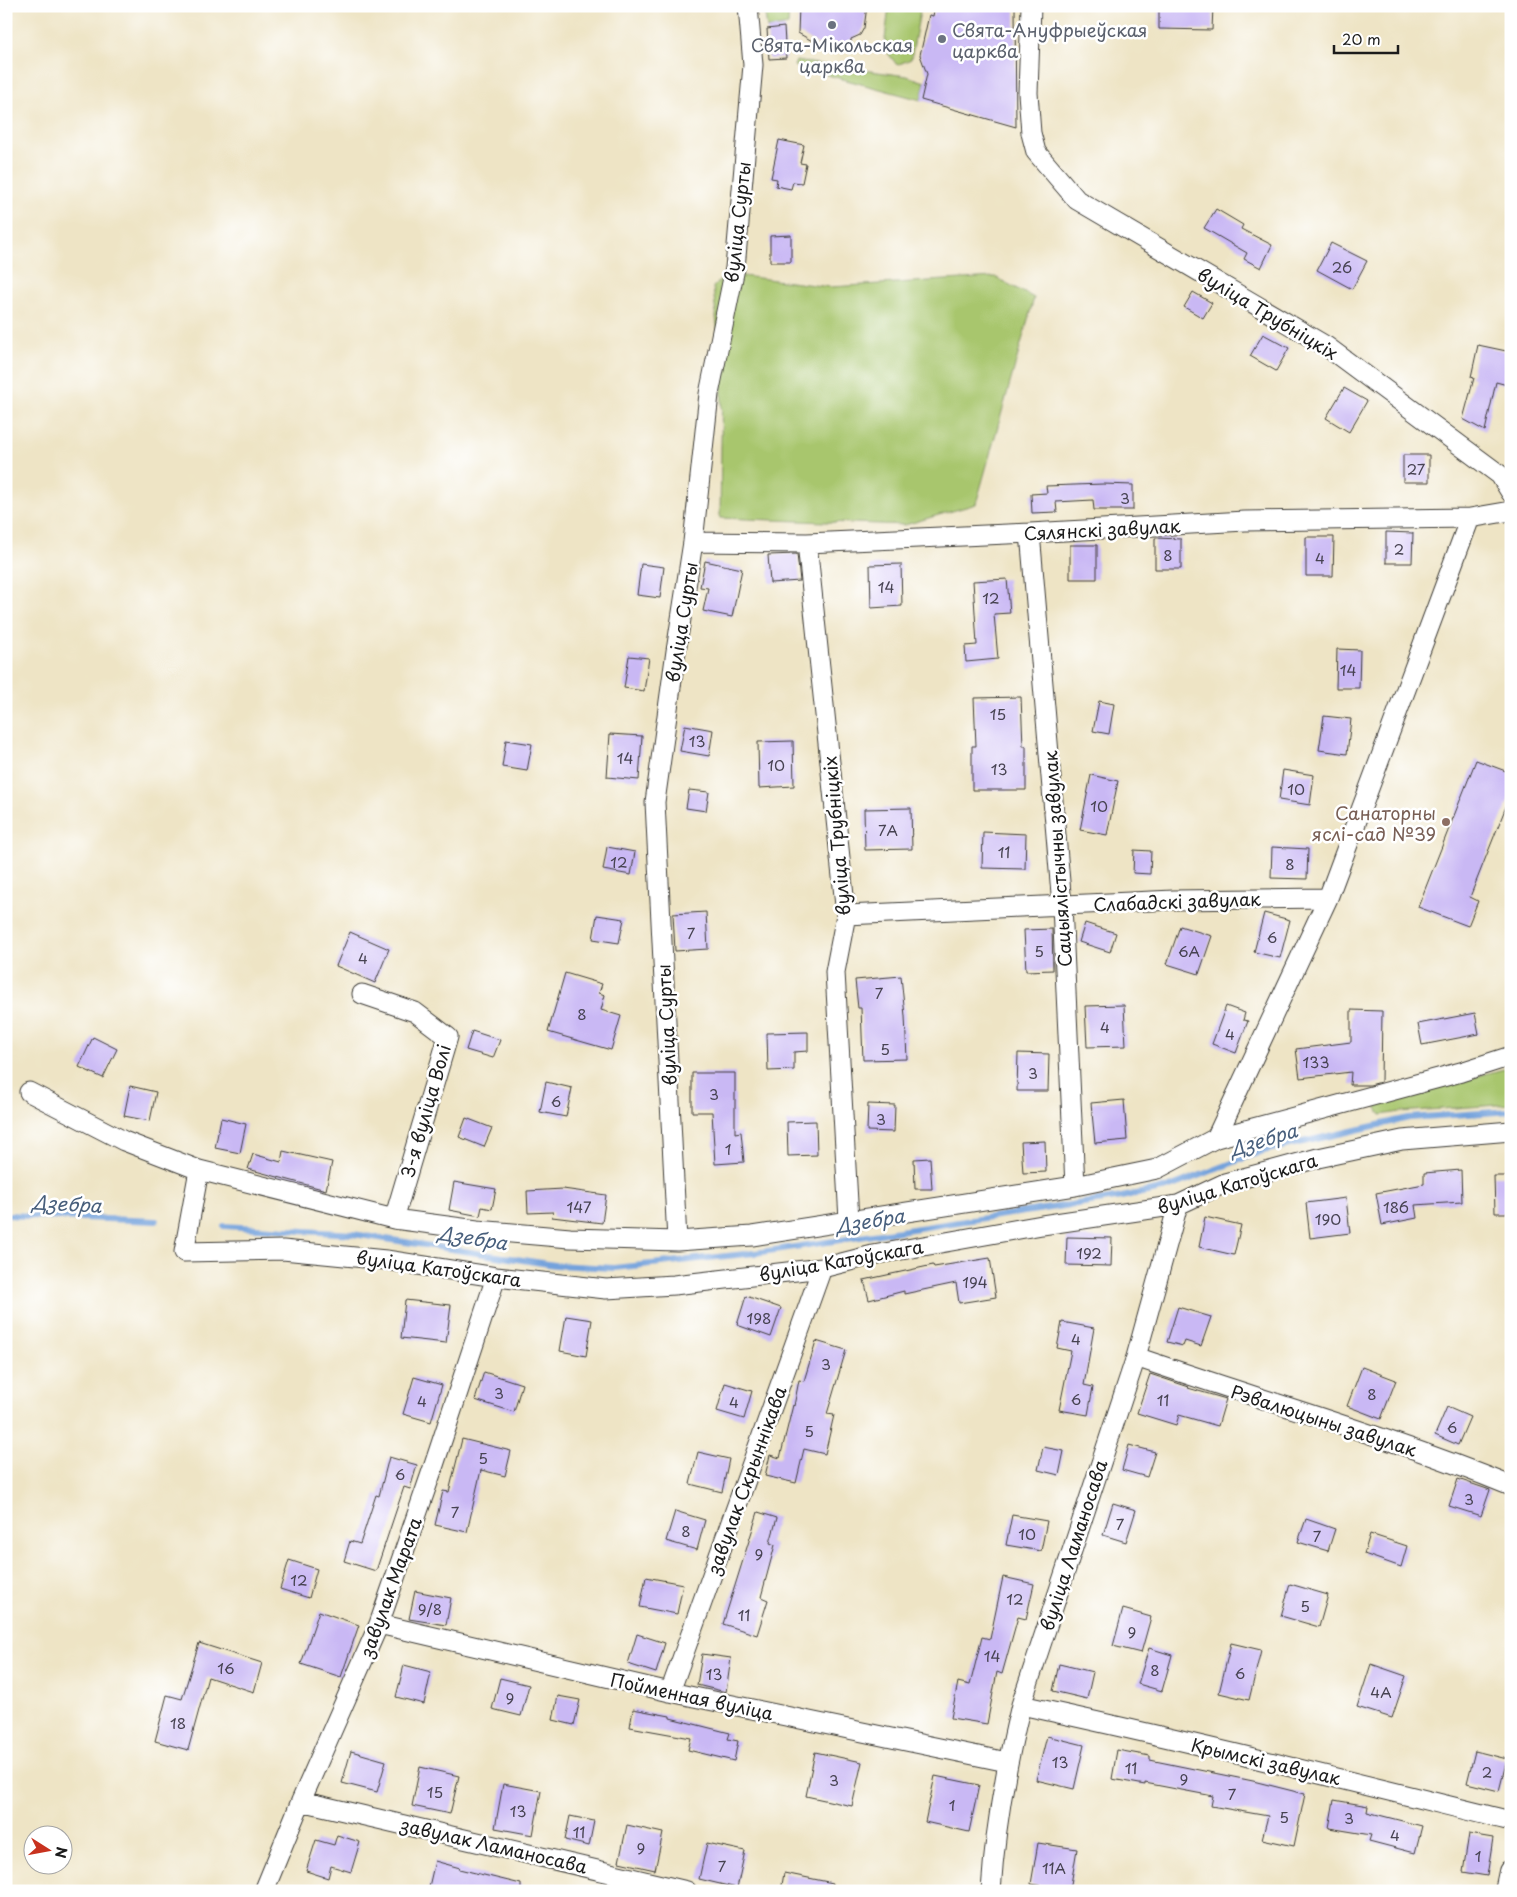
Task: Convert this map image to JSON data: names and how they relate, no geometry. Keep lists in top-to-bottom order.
{
  "streets": {
    "street": [
      "вуліца Сурты",
      "вуліца Трубніцкіх",
      "Сялянскі завулак",
      "Сацыялістычны завулак",
      "Слабадскі завулак",
      "3-я вуліца Волі",
      "вуліца Катоўскага",
      "Рэвалюцыны завулак",
      "завулак Скрыннікава",
      "вуліца Ламаносава",
      "завулак Марата",
      "Пойменная вуліца",
      "Крымскі завулак",
      "завулак Ламаносава"
    ]
  },
  "crossings": [
    ["вуліца Сурты", "Сялянскі завулак"],
    ["вуліца Сурты", "вуліца Катоўскага"],
    ["вуліца Трубніцкіх", "Сялянскі завулак"],
    ["вуліца Трубніцкіх", "Слабадскі завулак"],
    ["вуліца Трубніцкіх", "вуліца Катоўскага"],
    ["Сялянскі завулак", "Сацыялістычны завулак"],
    ["Сацыялістычны завулак", "Слабадскі завулак"],
    ["Сацыялістычны завулак", "вуліца Катоўскага"],
    ["3-я вуліца Волі", "вуліца Катоўскага"],
    ["вуліца Катоўскага", "завулак Скрыннікава"],
    ["вуліца Катоўскага", "вуліца Ламаносава"],
    ["вуліца Катоўскага", "завулак Марата"],
    ["Рэвалюцыны завулак", "вуліца Ламаносава"],
    ["завулак Скрыннікава", "Пойменная вуліца"],
    ["вуліца Ламаносава", "Пойменная вуліца"],
    ["вуліца Ламаносава", "Крымскі завулак"],
    ["завулак Марата", "Пойменная вуліца"],
    ["завулак Марата", "завулак Ламаносава"]
  ],
  "water": ["Дзебра"],
  "places": ["Свята-Мікольская царква", "Свята-Ануфрыеўская царква", "Санаторны яслі-сад №39"],
  "house_numbers": [
    "26",
    "27",
    "3",
    "2",
    "8",
    "4",
    "14",
    "12",
    "14",
    "15",
    "13",
    "14",
    "10",
    "13",
    "10",
    "10",
    "7А",
    "11",
    "12",
    "8",
    "7",
    "6",
    "5",
    "6А",
    "4",
    "7",
    "8",
    "4",
    "4",
    "5",
    "133",
    "3",
    "3",
    "6",
    "3",
    "1",
    "147",
    "186",
    "190",
    "192",
    "194",
    "198",
    "4",
    "3",
    "3",
    "8",
    "6",
    "11",
    "4",
    "4",
    "6",
    "5",
    "5",
    "6",
    "3",
    "7",
    "7",
    "8",
    "10",
    "7",
    "9",
    "12",
    "12",
    "5",
    "9/8",
    "11",
    "9",
    "14",
    "16",
    "8",
    "6",
    "13",
    "4А",
    "9",
    "18",
    "13",
    "11",
    "2",
    "9",
    "3",
    "15",
    "7",
    "1",
    "13",
    "5",
    "3",
    "11",
    "4",
    "9",
    "1",
    "7",
    "11А"
  ],
  "scale_bar": "20 m",
  "north": "right"
}
